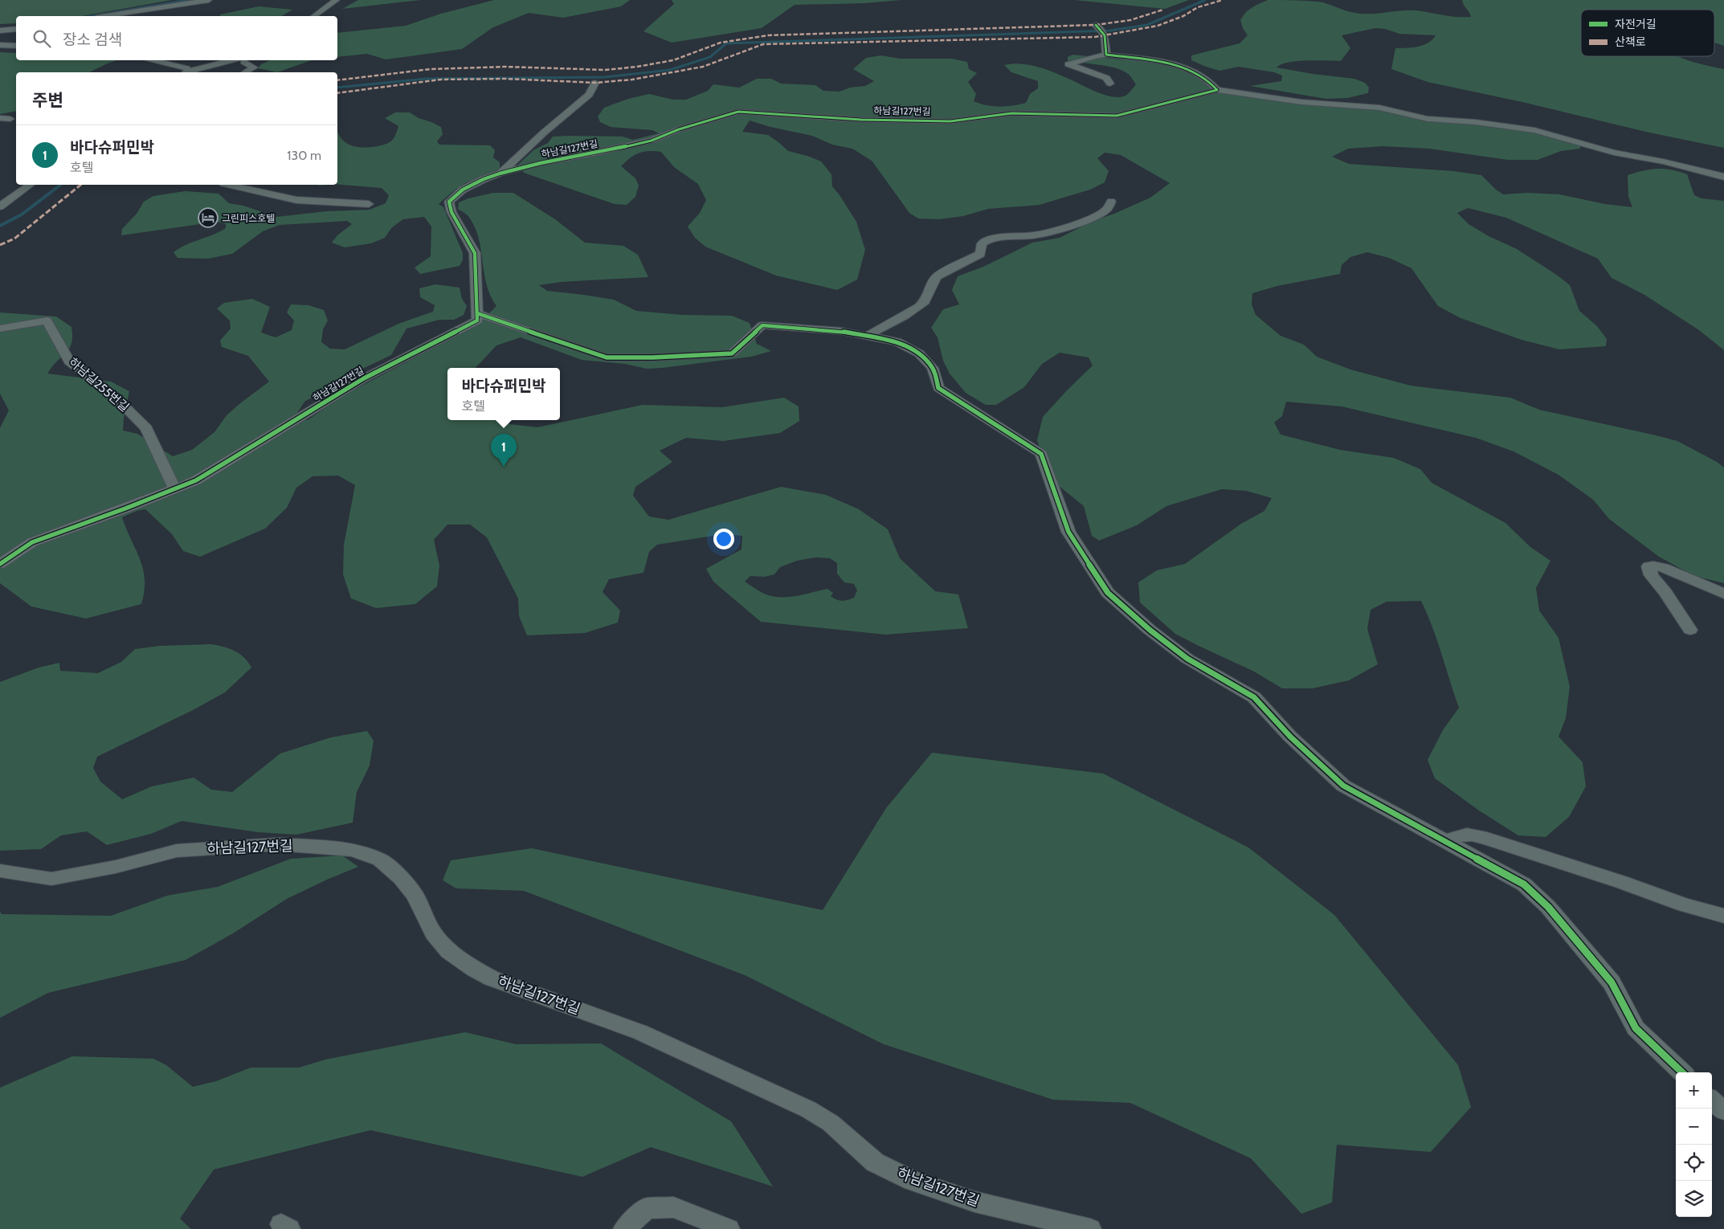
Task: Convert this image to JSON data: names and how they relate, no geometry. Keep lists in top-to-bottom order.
{
  "streets": {
    "street": ["하남길127번길", "하남길255번길"]
  },
  "crossings": [
    ["하남길127번길", "하남길255번길"]
  ],
  "places": {
    "hotel": ["그린피스호텔"]
  },
  "legend": ["자전거길", "산책로"],
  "page": {
    "search": "장소 검색",
    "heading": "주변",
    "list": [
      {
        "mark": "1",
        "name": "바다슈퍼민박",
        "note": "호텔",
        "value": "130 m"
      }
    ],
    "popup": ["바다슈퍼민박", "호텔"],
    "pins": "1",
    "map_buttons": ["+", "−"]
  }
}
